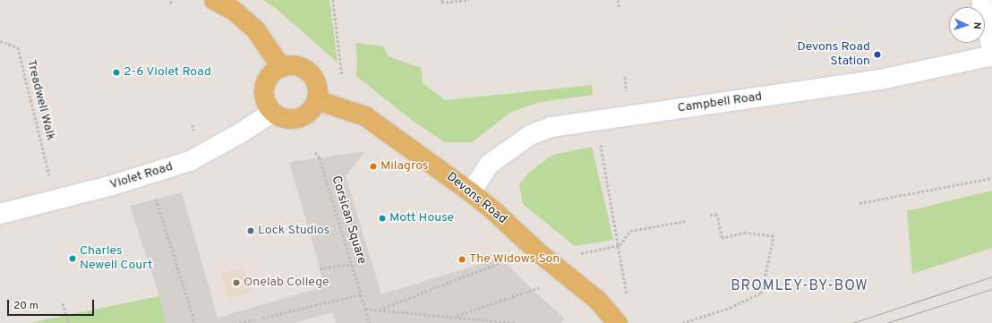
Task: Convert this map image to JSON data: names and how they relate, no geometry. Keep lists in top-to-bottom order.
{
  "streets": {
    "main road": ["Devons Road"],
    "street": ["Campbell Road", "Violet Road"],
    "path": ["Treadwell Walk", "Corsican Square"]
  },
  "crossings": [
    ["Campbell Road", "Devons Road"],
    ["Violet Road", "Devons Road"]
  ],
  "districts": ["BROMLEY-BY-BOW"],
  "places": [
    "Devons Road Station",
    "2-6 Violet Road",
    "Milagros",
    "Mott House",
    "Lock Studios",
    "Charles Newell Court",
    "The Widows Son",
    "Onelab College"
  ],
  "scale_bar": "20 m",
  "north": "right"
}
